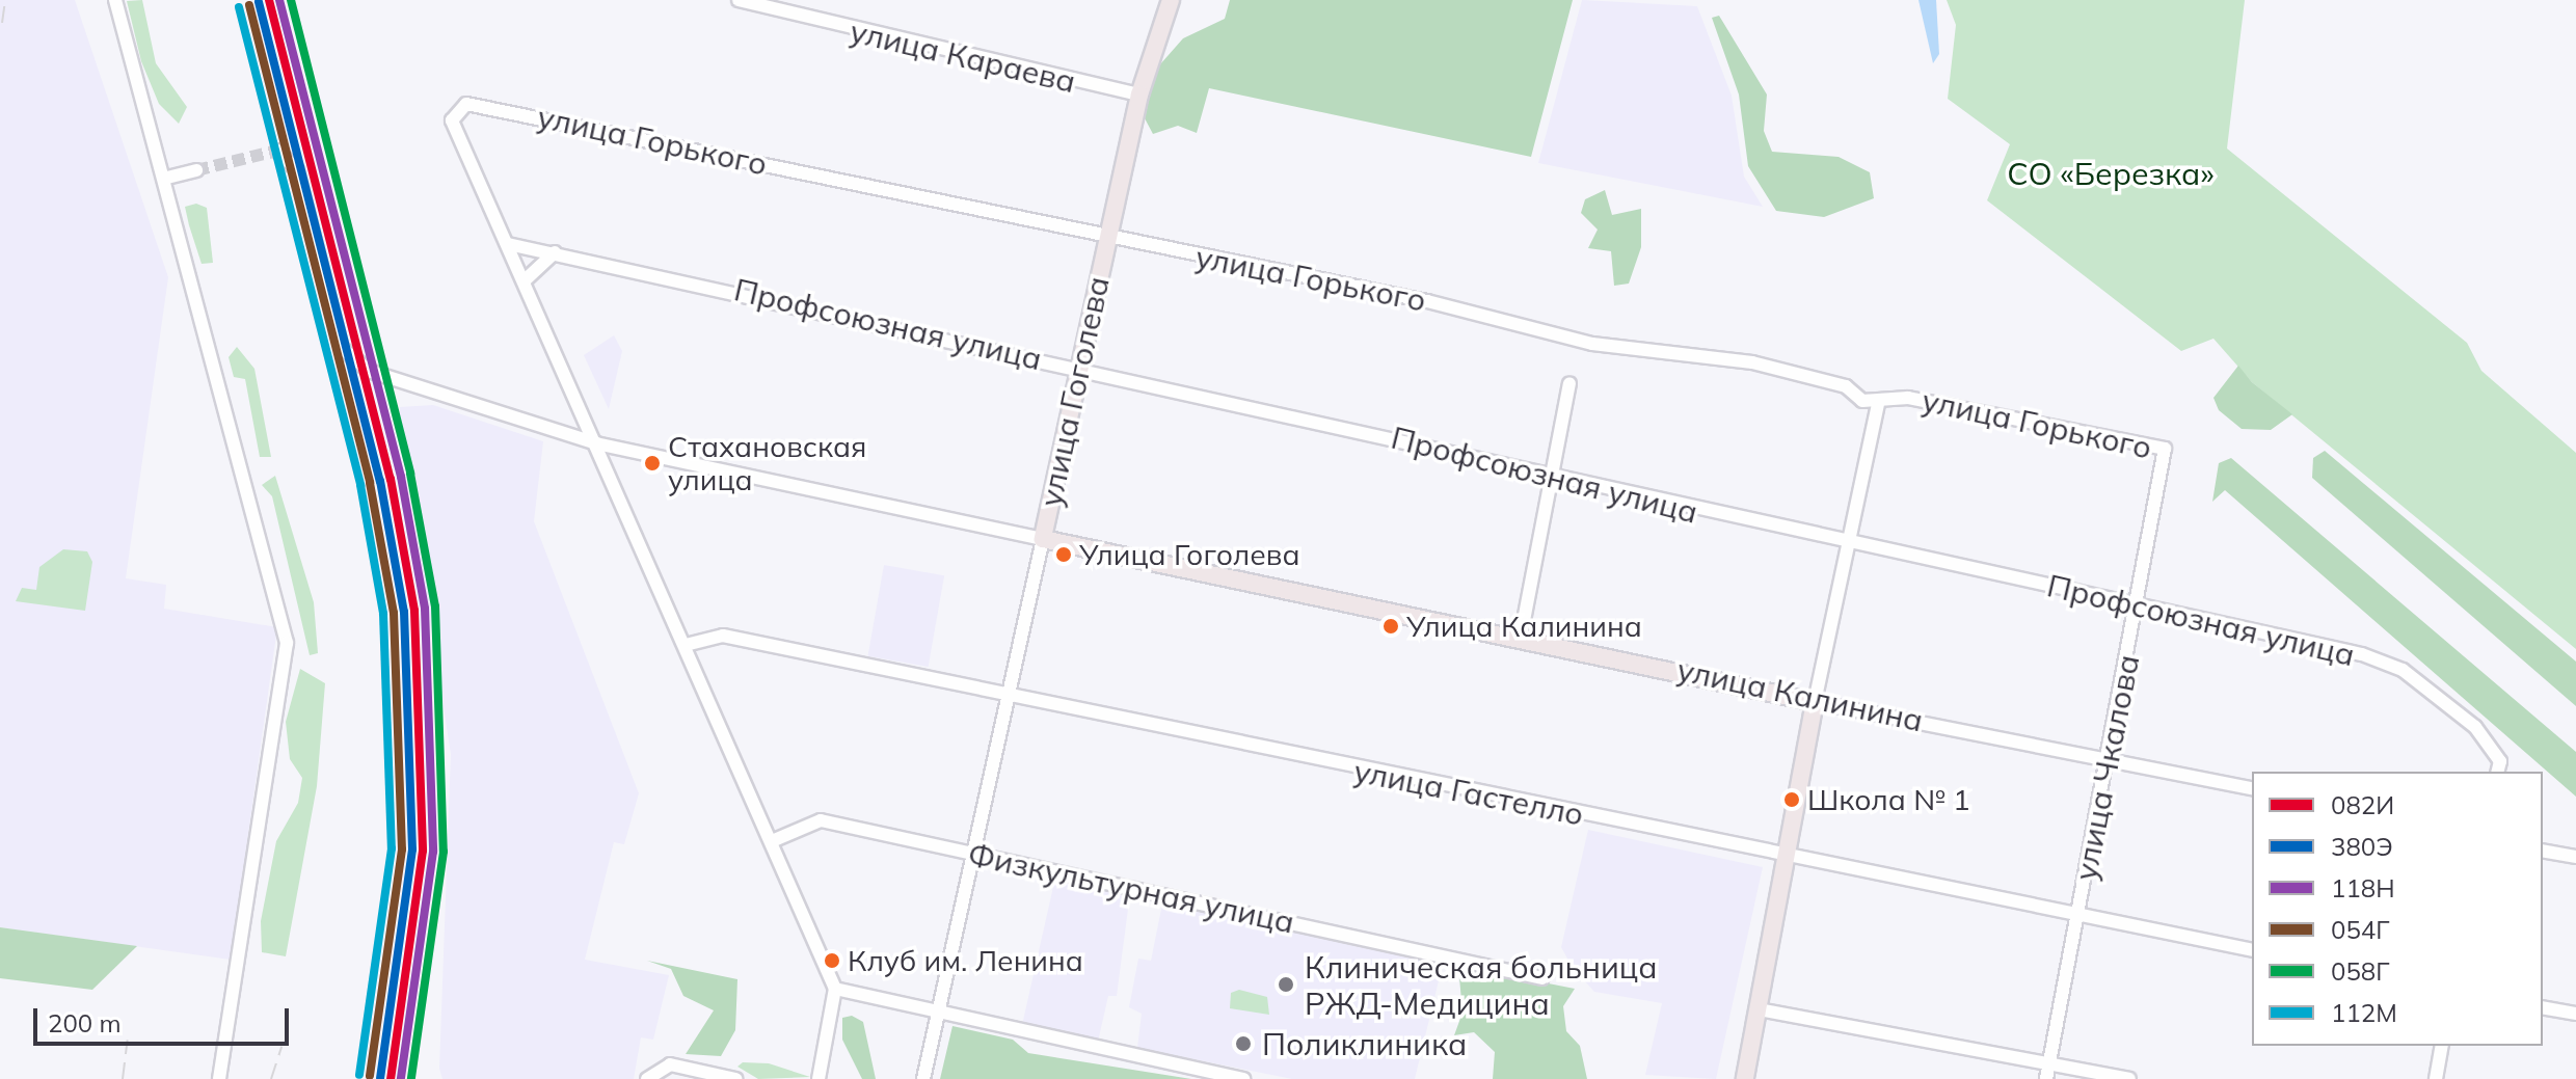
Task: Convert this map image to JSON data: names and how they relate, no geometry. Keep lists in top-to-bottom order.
{
  "streets": {
    "main road": ["улица Гоголева", "улица Калинина"],
    "street": [
      "улица Караева",
      "улица Горького",
      "Профсоюзная улица",
      "улица Чкалова",
      "улица Гастелло",
      "Физкультурная улица"
    ]
  },
  "crossings": [
    ["улица Караева", "улица Гоголева"],
    ["улица Горького", "Профсоюзная улица"],
    ["улица Горького", "улица Гоголева"],
    ["улица Горького", "улица Чкалова"],
    ["Профсоюзная улица", "улица Гоголева"],
    ["Профсоюзная улица", "улица Чкалова"],
    ["улица Гоголева", "улица Калинина"],
    ["улица Гоголева", "улица Гастелло"],
    ["улица Гоголева", "Физкультурная улица"],
    ["улица Калинина", "улица Чкалова"],
    ["улица Чкалова", "улица Гастелло"]
  ],
  "parks": ["СО «Березка»"],
  "places": [
    "Стахановская улица",
    "Улица Гоголева",
    "Улица Калинина",
    "Школа № 1",
    "Клуб им. Ленина",
    "Клиническая больница РЖД-Медицина",
    "Поликлиника"
  ],
  "lines": [
    "transit line 082И",
    "transit line 118Н",
    "transit line 058Г",
    "transit line 380Э",
    "transit line 054Г",
    "transit line 112М"
  ],
  "legend": [
    "082И",
    "380Э",
    "118Н",
    "054Г",
    "058Г",
    "112М"
  ],
  "scale_bar": "200 m"
}
